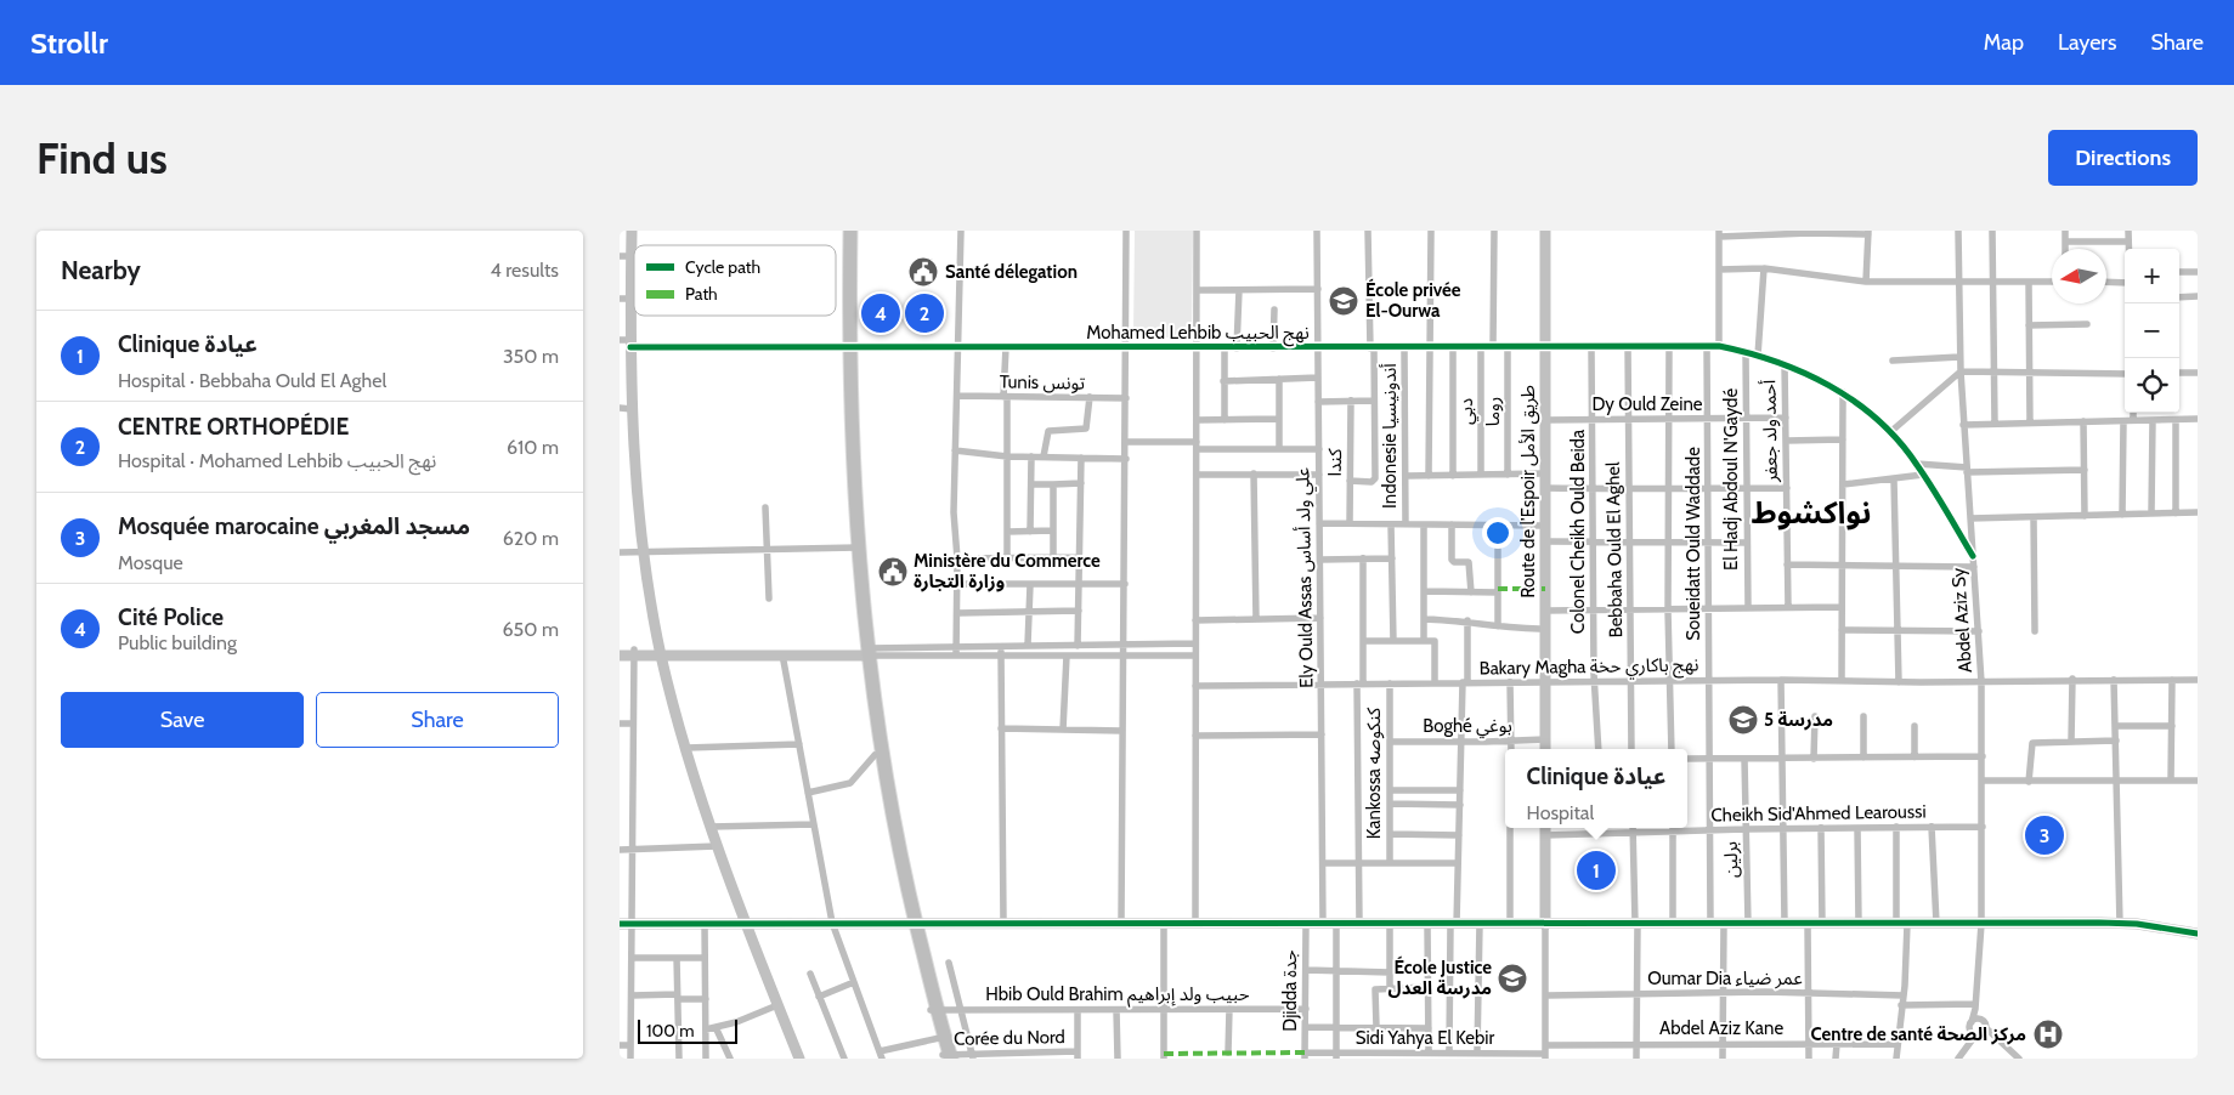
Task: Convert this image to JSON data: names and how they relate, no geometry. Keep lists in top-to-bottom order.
{
  "streets": {
    "street": [
      "Mohamed Lehbib نهج الحبيب",
      "Tunis تونس",
      "Dy Ould Zeine",
      "دبي",
      "روما",
      "أحمد ولد جعفر",
      "Indonesie أندونيسيا",
      "كندا",
      "El Hadj Abdoul N'Gaydé",
      "Route de l’Espoir طريق الأمل",
      "Colonel Cheikh Ould Beida",
      "Soueidatt Ould Waddade",
      "Bebbaha Ould El Aghel",
      "Ely Ould Assas علي ولد أساس",
      "Abdel Aziz Sy",
      "Bakary Magha نهج باكاري حخة",
      "Boghé بوغي",
      "Kankossa كنكوصه",
      "Cheikh Sid'Ahmed Learoussi",
      "برلين",
      "Oumar Dia عمر ضياء",
      "Djidda جدة",
      "Hbib Ould Brahim حبيب ولد إبراهيم",
      "Abdel Aziz Kane",
      "Corée du Nord",
      "Sidi Yahya El Kebir"
    ]
  },
  "crossings": [
    ["Mohamed Lehbib نهج الحبيب", "دبي"],
    ["Mohamed Lehbib نهج الحبيب", "روما"],
    ["Mohamed Lehbib نهج الحبيب", "أحمد ولد جعفر"],
    ["Mohamed Lehbib نهج الحبيب", "Indonesie أندونيسيا"],
    ["Mohamed Lehbib نهج الحبيب", "El Hadj Abdoul N'Gaydé"],
    ["Mohamed Lehbib نهج الحبيب", "Route de l’Espoir طريق الأمل"],
    ["Mohamed Lehbib نهج الحبيب", "Colonel Cheikh Ould Beida"],
    ["Mohamed Lehbib نهج الحبيب", "Soueidatt Ould Waddade"],
    ["Mohamed Lehbib نهج الحبيب", "Bebbaha Ould El Aghel"],
    ["Mohamed Lehbib نهج الحبيب", "Ely Ould Assas علي ولد أساس"],
    ["Mohamed Lehbib نهج الحبيب", "Abdel Aziz Sy"],
    ["Dy Ould Zeine", "أحمد ولد جعفر"],
    ["Dy Ould Zeine", "El Hadj Abdoul N'Gaydé"],
    ["Dy Ould Zeine", "Route de l’Espoir طريق الأمل"],
    ["Dy Ould Zeine", "Colonel Cheikh Ould Beida"],
    ["Dy Ould Zeine", "Soueidatt Ould Waddade"],
    ["Dy Ould Zeine", "Bebbaha Ould El Aghel"],
    ["Route de l’Espoir طريق الأمل", "Bakary Magha نهج باكاري حخة"],
    ["Route de l’Espoir طريق الأمل", "Boghé بوغي"],
    ["Colonel Cheikh Ould Beida", "Bakary Magha نهج باكاري حخة"],
    ["Soueidatt Ould Waddade", "Bakary Magha نهج باكاري حخة"],
    ["Soueidatt Ould Waddade", "Cheikh Sid'Ahmed Learoussi"],
    ["Bebbaha Ould El Aghel", "Bakary Magha نهج باكاري حخة"],
    ["Ely Ould Assas علي ولد أساس", "Bakary Magha نهج باكاري حخة"],
    ["Abdel Aziz Sy", "Bakary Magha نهج باكاري حخة"],
    ["Abdel Aziz Sy", "Cheikh Sid'Ahmed Learoussi"],
    ["Bakary Magha نهج باكاري حخة", "Kankossa كنكوصه"],
    ["Boghé بوغي", "Kankossa كنكوصه"],
    ["Cheikh Sid'Ahmed Learoussi", "برلين"],
    ["Djidda جدة", "Hbib Ould Brahim حبيب ولد إبراهيم"],
    ["Djidda جدة", "Sidi Yahya El Kebir"]
  ],
  "districts": ["نواكشوط"],
  "places": {
    "public building": ["Santé délegation", "Ministère du Commerce وزارة التجارة"],
    "school or university": ["École privée El-Ourwa", "مدرسة 5", "École Justice مدرسة العدل"],
    "hospital": ["Centre de santé مركز الصحة"]
  },
  "legend": ["Cycle path", "Path"],
  "scale_bar": "100 m",
  "north": "left",
  "page": {
    "header": "Strollr",
    "nav": ["Map", "Layers", "Share"],
    "buttons": [
      "Directions",
      ["Save", "Share"]
    ],
    "title": "Find us",
    "heading": ["Nearby", "4 results"],
    "map_buttons": ["+", "−"],
    "pins": [
      "2",
      "4",
      "3",
      "1"
    ],
    "list": [
      {
        "mark": "1",
        "name": "Clinique عيادة",
        "note": "Hospital · Bebbaha Ould El Aghel",
        "value": "350 m"
      },
      {
        "mark": "2",
        "name": "CENTRE ORTHOPÉDIE",
        "note": "Hospital · Mohamed Lehbib نهج الحبيب",
        "value": "610 m"
      },
      {
        "mark": "3",
        "name": "Mosquée marocaine مسجد المغربي",
        "note": "Mosque",
        "value": "620 m"
      },
      {
        "mark": "4",
        "name": "Cité Police",
        "note": "Public building",
        "value": "650 m"
      }
    ],
    "popup": ["Clinique عيادة", "Hospital"],
    "scale": "100 m"
  }
}
